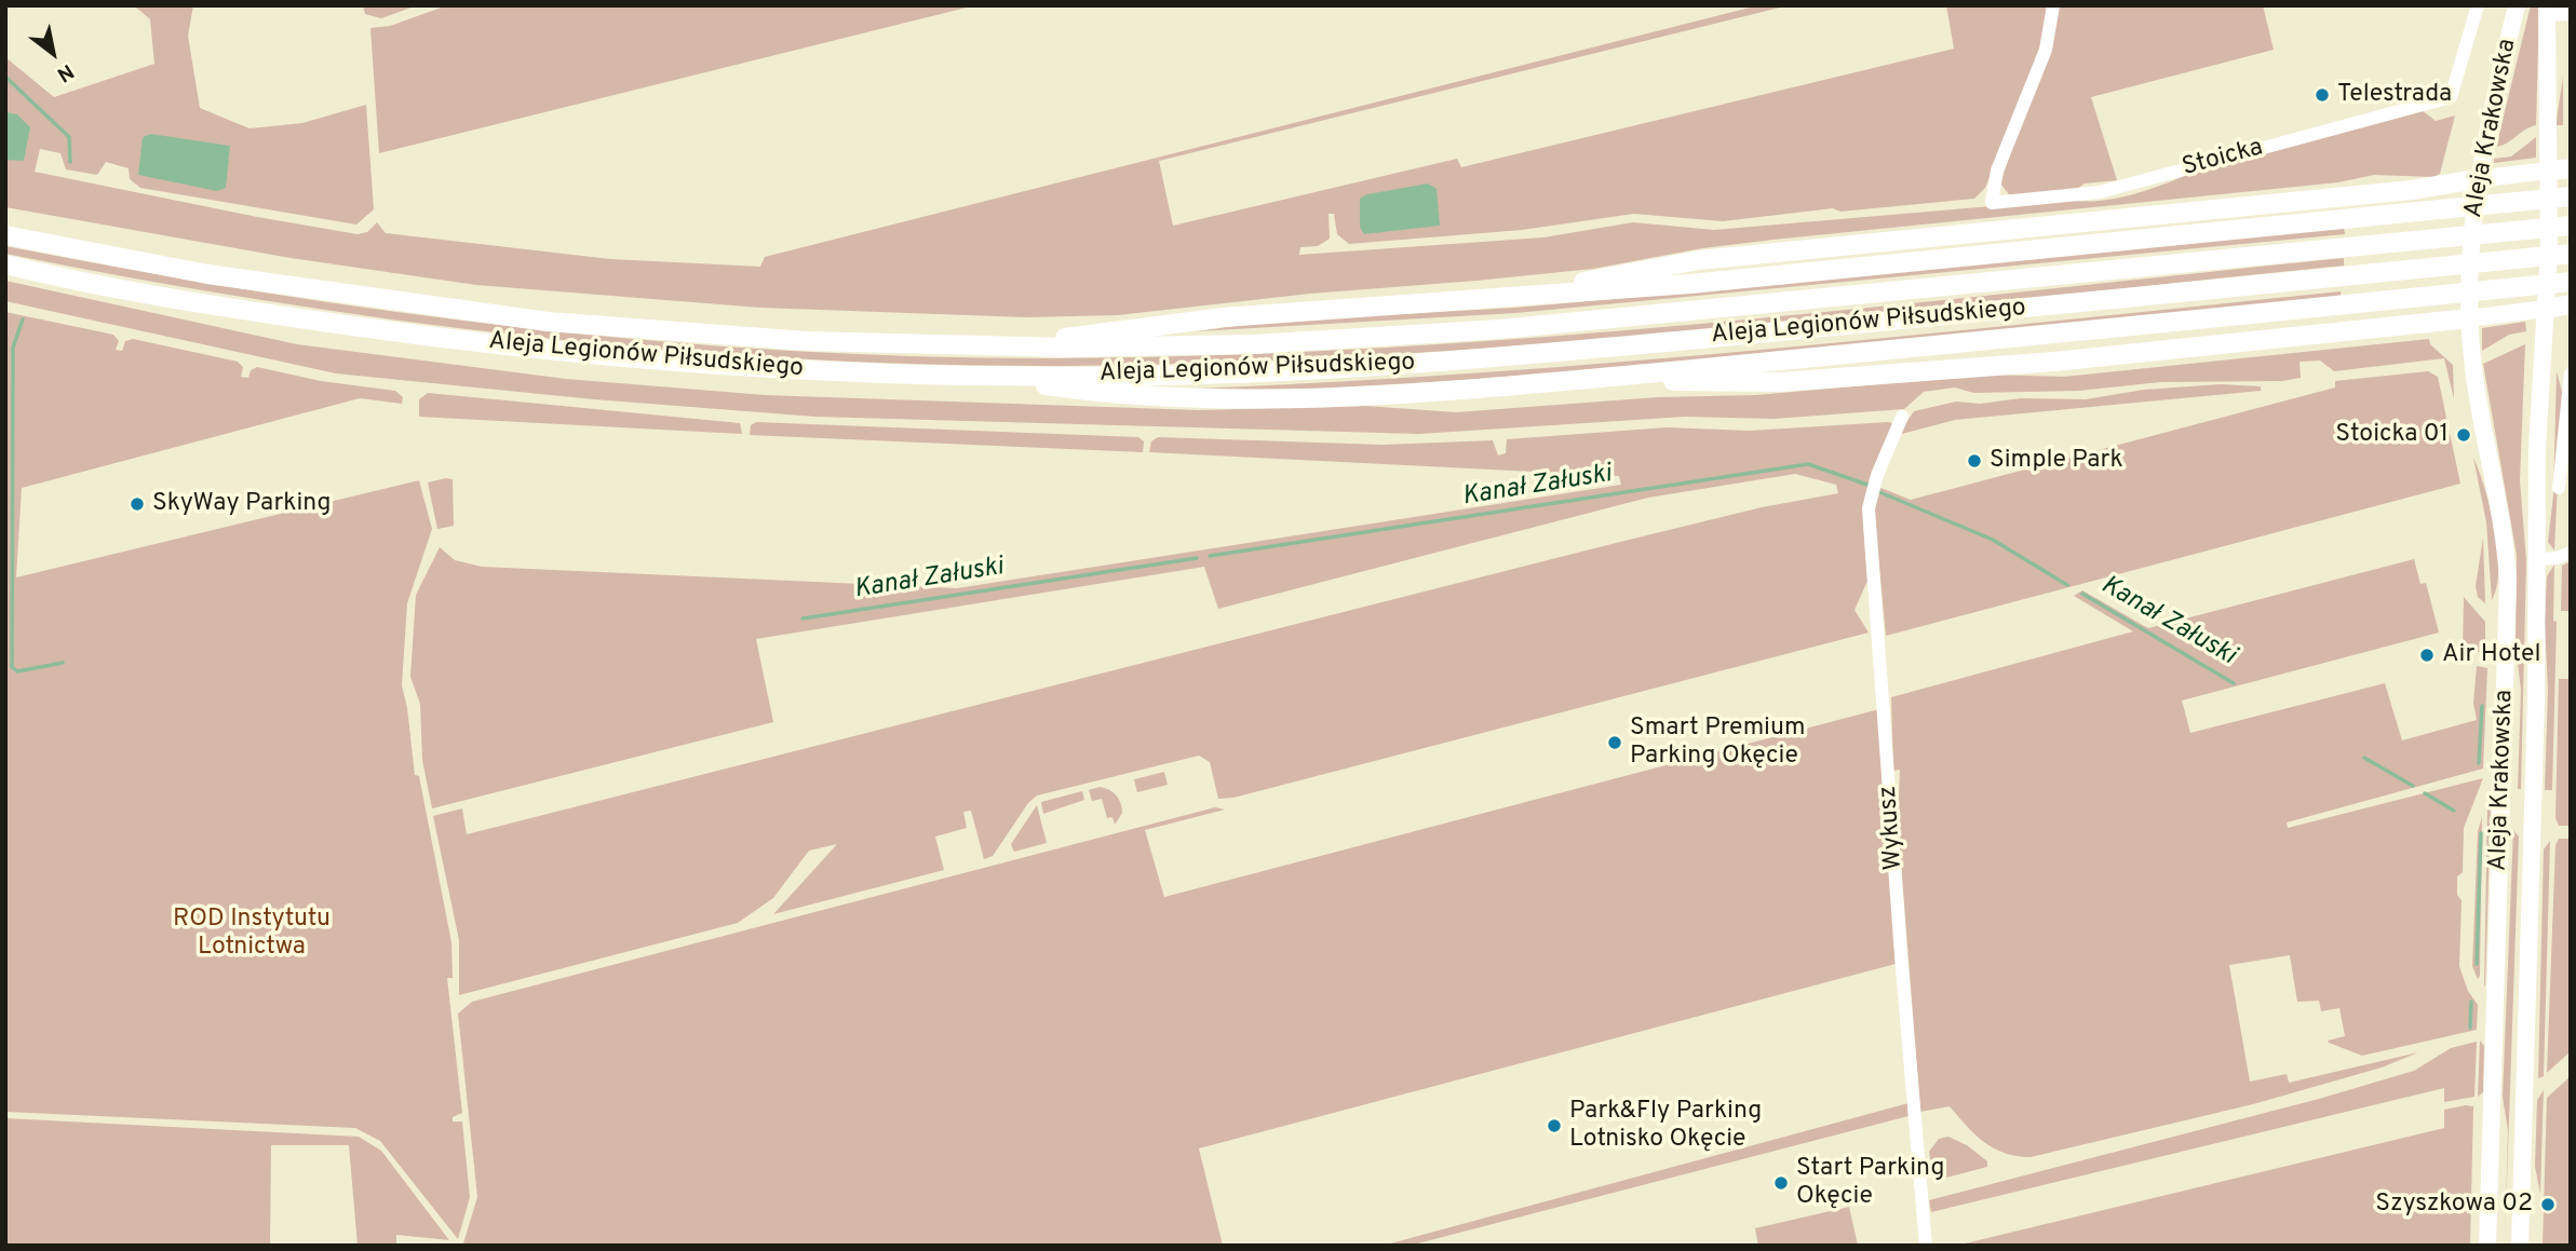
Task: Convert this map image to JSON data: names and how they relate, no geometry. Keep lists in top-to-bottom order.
{
  "streets": {
    "highway": ["Aleja Legionów Piłsudskiego"],
    "main road": ["Aleja Krakowska"],
    "street": ["Stoicka", "Wykusz"]
  },
  "water": ["Kanał Załuski"],
  "parks": ["ROD Instytutu Lotnictwa"],
  "places": [
    "Telestrada",
    "Stoicka 01",
    "Simple Park",
    "SkyWay Parking",
    "Air Hotel",
    "Smart Premium Parking Okęcie",
    "Park&Fly Parking Lotnisko Okęcie",
    "Start Parking Okęcie",
    "Szyszkowa 02"
  ],
  "north": "bottom right"
}
